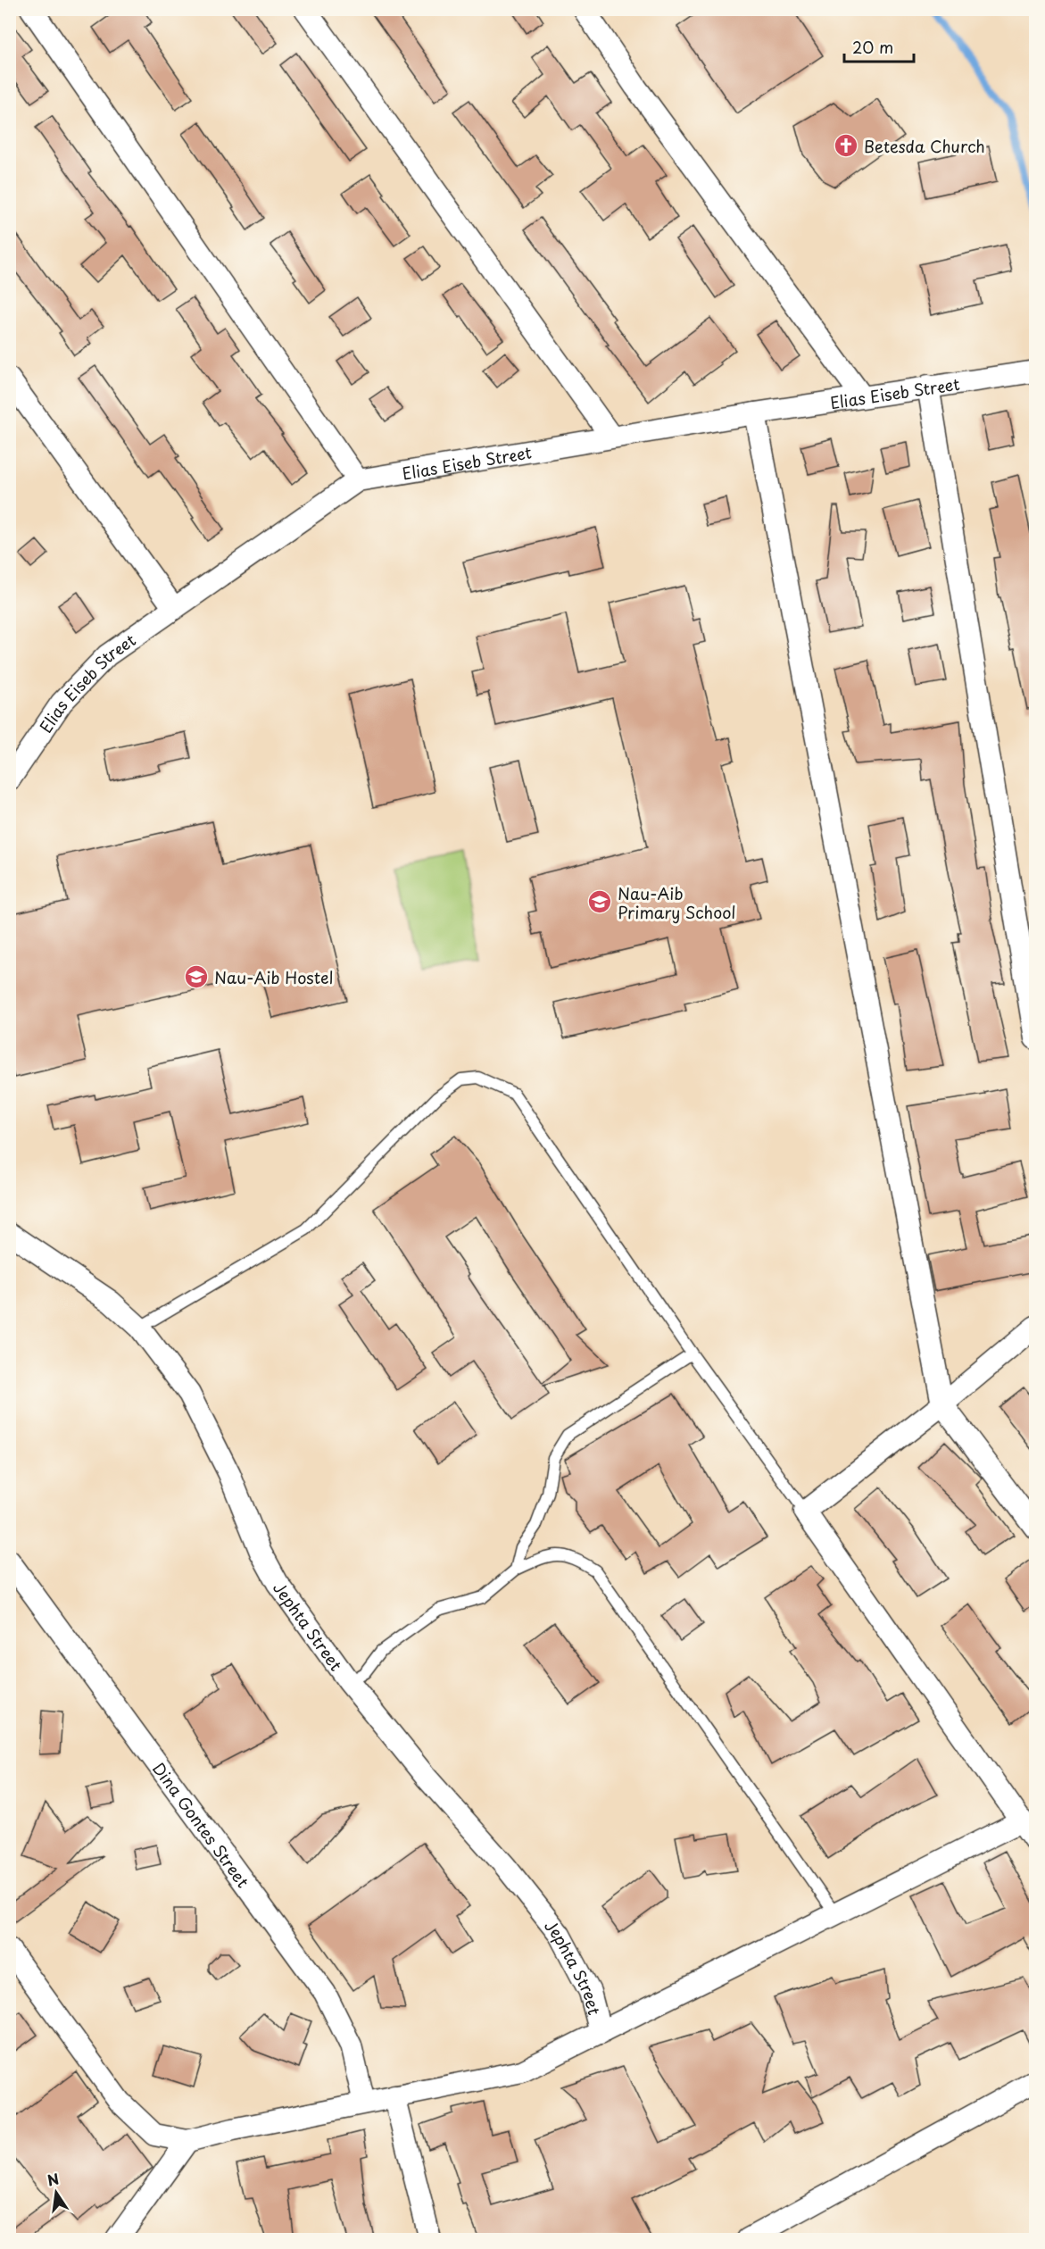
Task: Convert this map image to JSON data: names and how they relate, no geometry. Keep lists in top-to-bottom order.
{
  "streets": {
    "street": ["Elias Eiseb Street", "Jephta Street", "Dina Gontes Street"]
  },
  "places": {
    "church": ["Betesda Church"],
    "school or university": ["Nau-Aib Primary School", "Nau-Aib Hostel"]
  },
  "scale_bar": "20 m",
  "north": "top"
}
